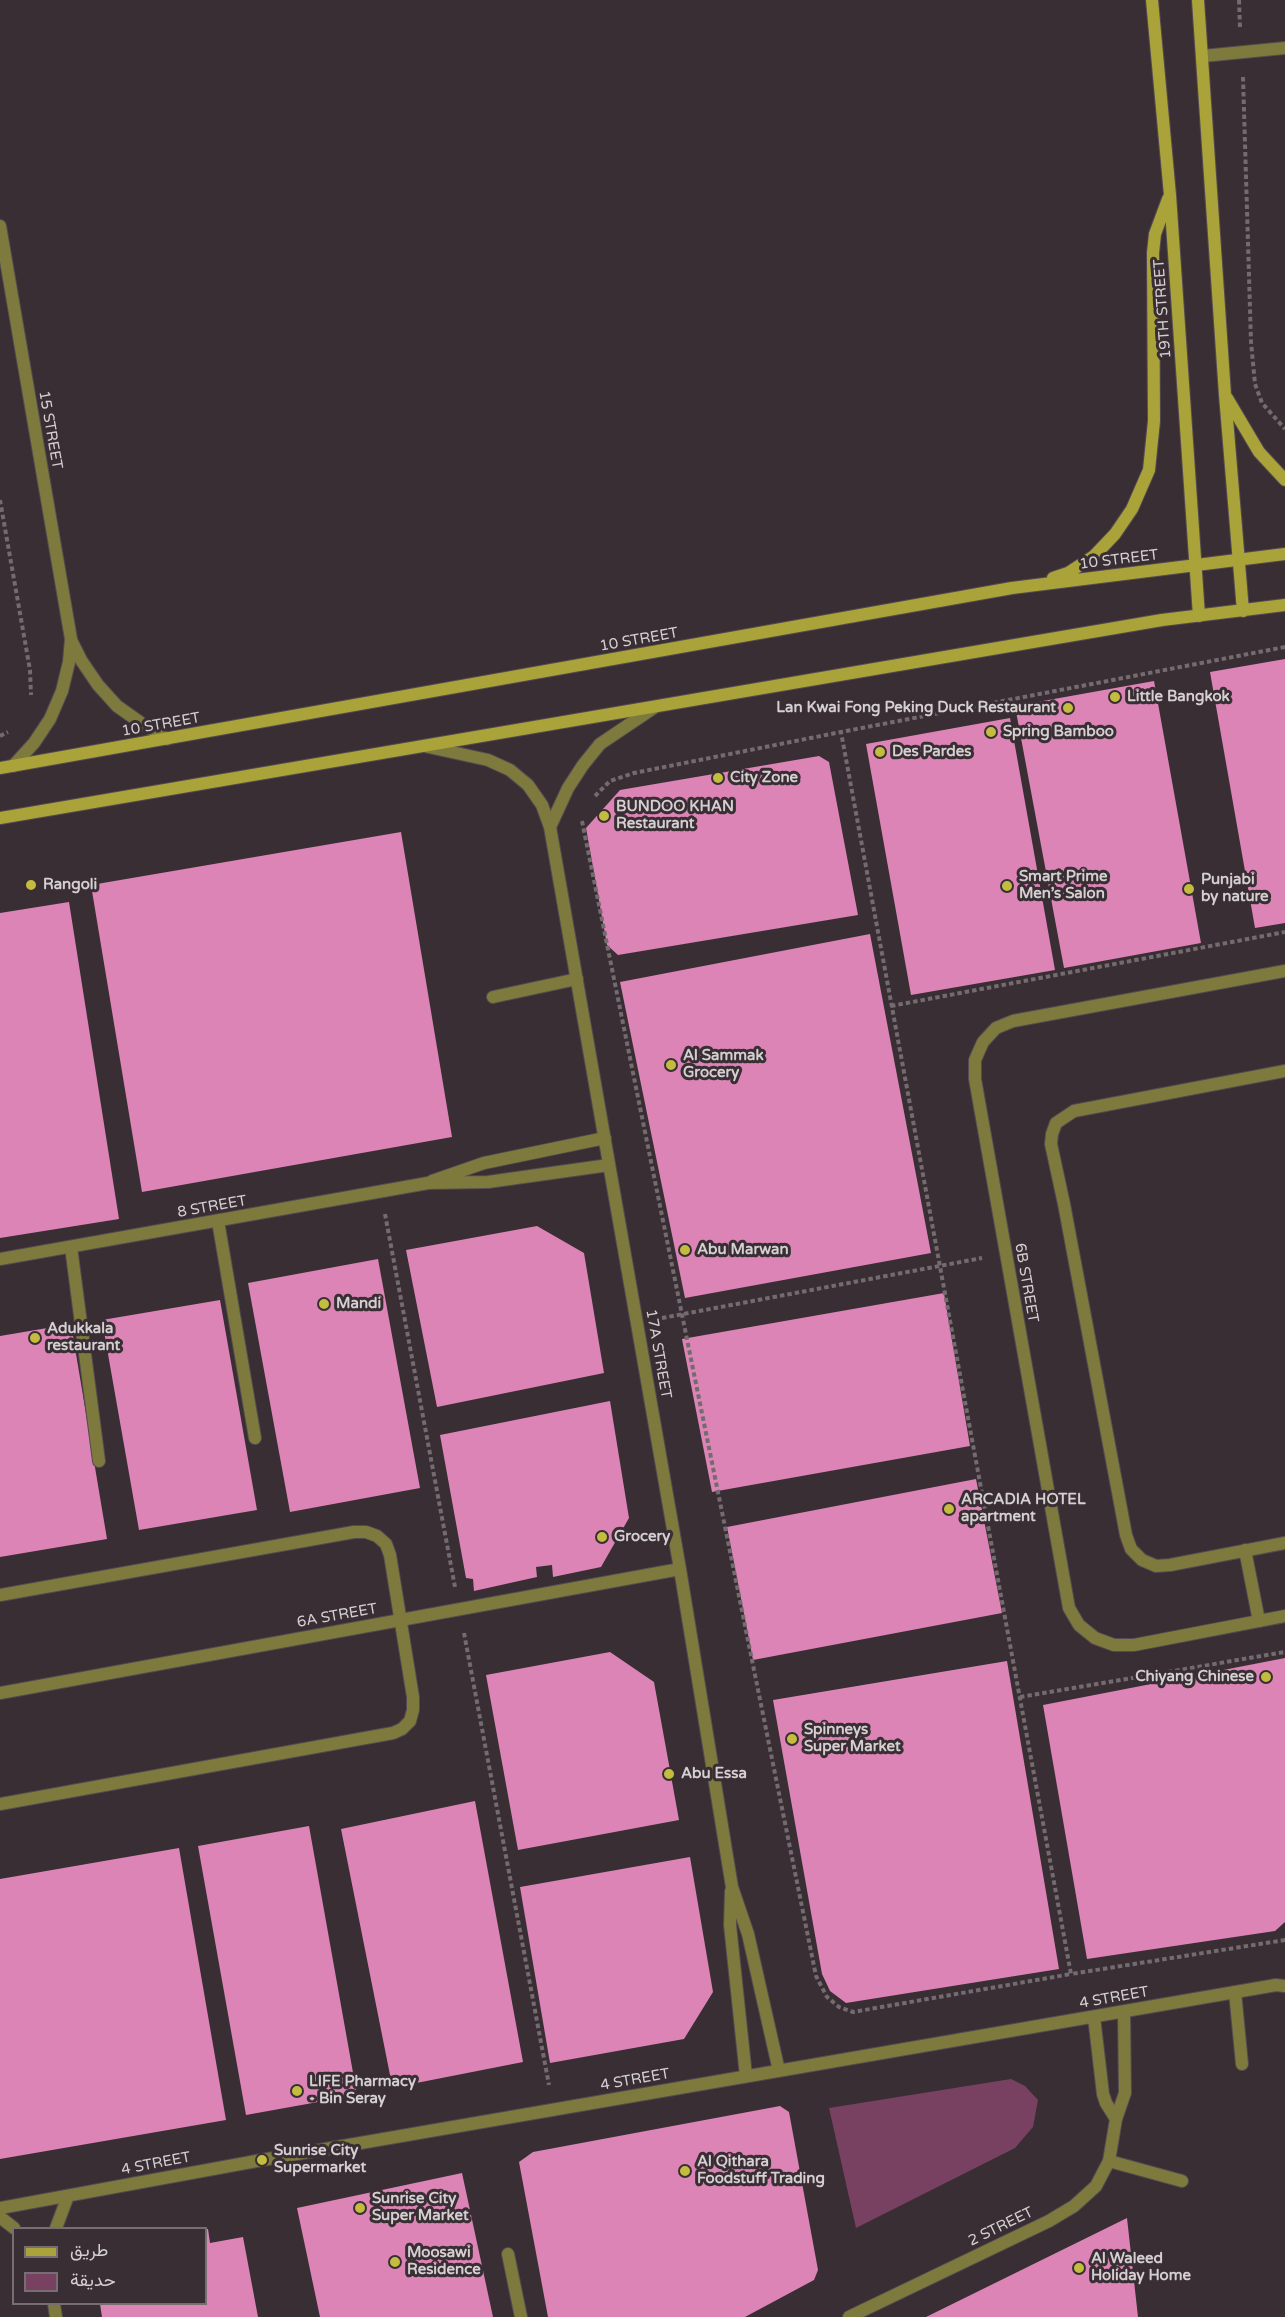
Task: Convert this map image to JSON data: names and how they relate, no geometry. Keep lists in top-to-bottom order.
{
  "streets": {
    "main road": ["19TH STREET", "10 STREET"],
    "street": [
      "15 STREET",
      "8 STREET",
      "6B STREET",
      "17A STREET",
      "6A STREET",
      "4 STREET",
      "2 STREET"
    ]
  },
  "crossings": [
    ["19TH STREET", "10 STREET"],
    ["15 STREET", "10 STREET"],
    ["8 STREET", "17A STREET"],
    ["17A STREET", "6A STREET"],
    ["4 STREET", "2 STREET"]
  ],
  "places": [
    "Little Bangkok",
    "Lan Kwai Fong Peking Duck Restaurant",
    "Spring Bamboo",
    "Des Pardes",
    "City Zone",
    "BUNDOO KHAN Restaurant",
    "Rangoli",
    "Smart Prime Men’s Salon",
    "Punjabi by nature",
    "Al Sammak Grocery",
    "Abu Marwan",
    "Mandi",
    "Adukkala restaurant",
    "ARCADIA HOTEL apartment",
    "Grocery",
    "Chiyang Chinese",
    "Spinneys Super Market",
    "Abu Essa",
    "LIFE Pharmacy - Bin Seray",
    "Sunrise City Supermarket",
    "Al Qithara Foodstuff Trading",
    "Sunrise City Super Market",
    "Moosawi Residence",
    "Al Waleed Holiday Home"
  ],
  "legend": ["طريق", "حديقة"]
}
